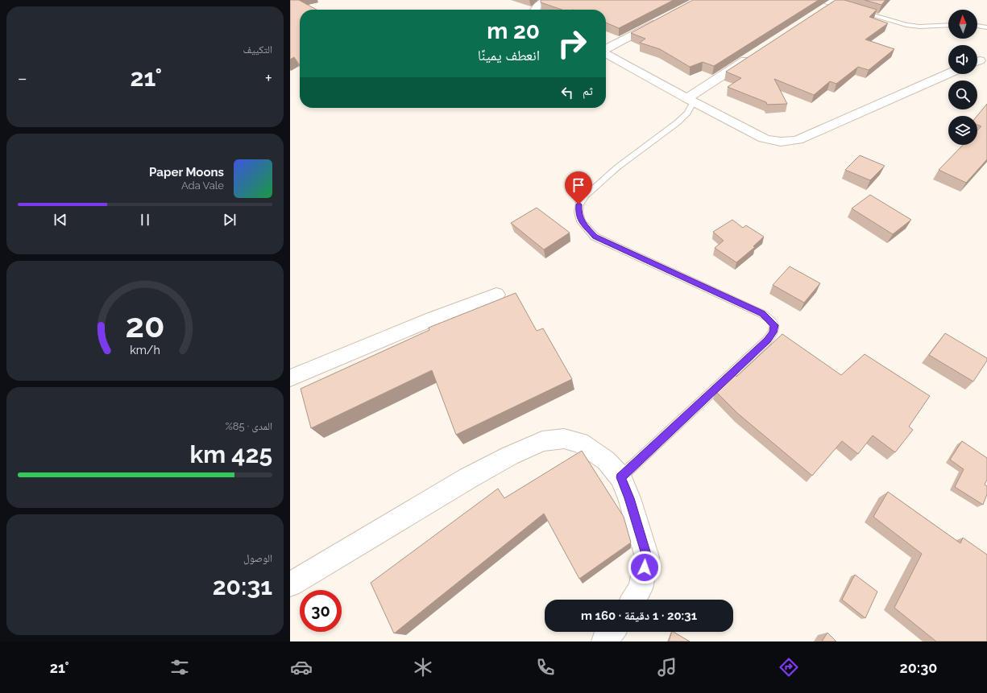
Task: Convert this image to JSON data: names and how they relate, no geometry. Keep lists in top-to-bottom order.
{
  "north": "top",
  "page": {
    "tile": [
      "التكييف",
      ["المدى · 85%", "425 km"],
      ["الوصول", "20:31"]
    ],
    "turn": ["20 m", "انعطف يمينًا"],
    "heat": ["−", "21°", "+"],
    "then": "ثم",
    "song": ["Paper Moons", "Ada Vale"],
    "limit": "30",
    "trip": "20:31 · 1 دقيقة · 160 m",
    "tabs": ["20:30", "21°"],
    "gauge": ["20", "km/h"]
  }
}
